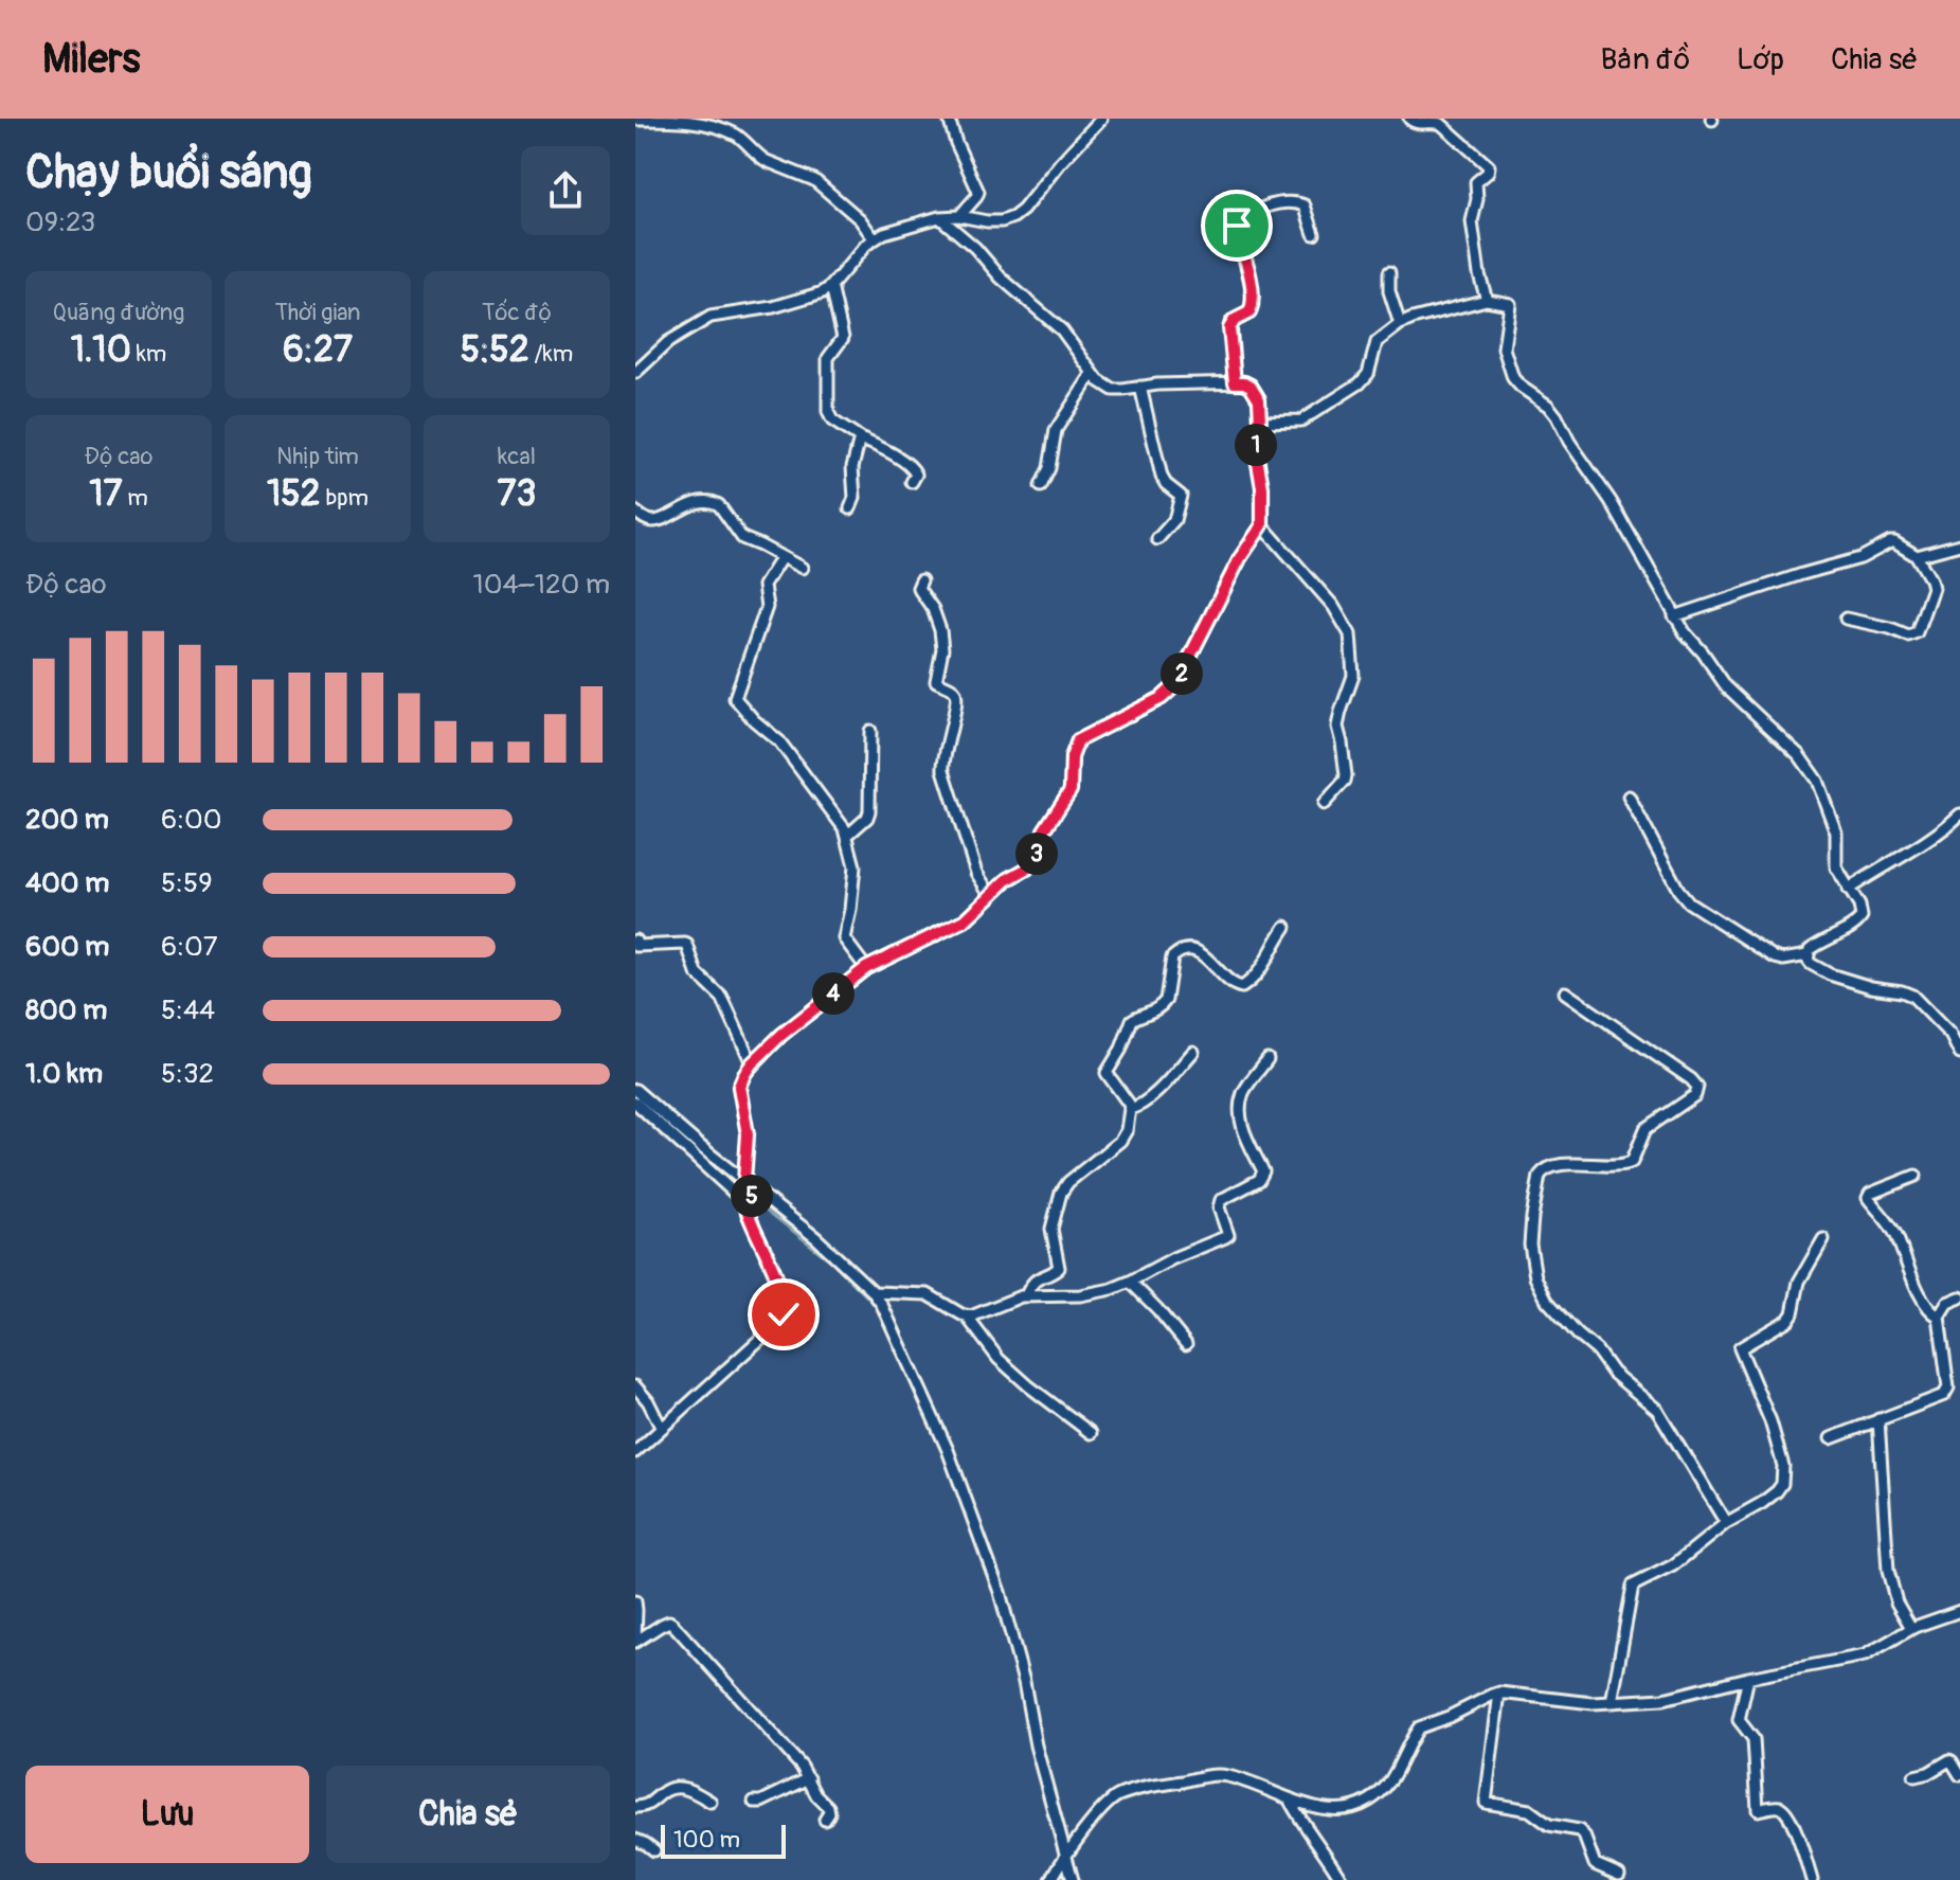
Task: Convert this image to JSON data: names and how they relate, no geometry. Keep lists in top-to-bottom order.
{
  "scale_bar": "100 m",
  "page": {
    "header": "Milers",
    "nav": ["Bản đồ", "Lớp", "Chia sẻ"],
    "heading": ["Chạy buổi sáng", "09:23"],
    "stats": [
      ["Quãng đường", "1.10 km"],
      ["Thời gian", "6:27"],
      ["Tốc độ", "5:52 /km"],
      ["Độ cao", "17 m"],
      ["Nhịp tim", "152 bpm"],
      ["kcal", "73"]
    ],
    "pins": [
      "1",
      "2",
      "3",
      "4",
      "5"
    ],
    "chart": ["Độ cao", "104–120 m"],
    "list": [
      {
        "name": "200 m",
        "note": "6:00"
      },
      {
        "name": "400 m",
        "note": "5:59"
      },
      {
        "name": "600 m",
        "note": "6:07"
      },
      {
        "name": "800 m",
        "note": "5:44"
      },
      {
        "name": "1.0 km",
        "note": "5:32"
      }
    ],
    "buttons": ["Lưu", "Chia sẻ"],
    "scale": "100 m"
  }
}
